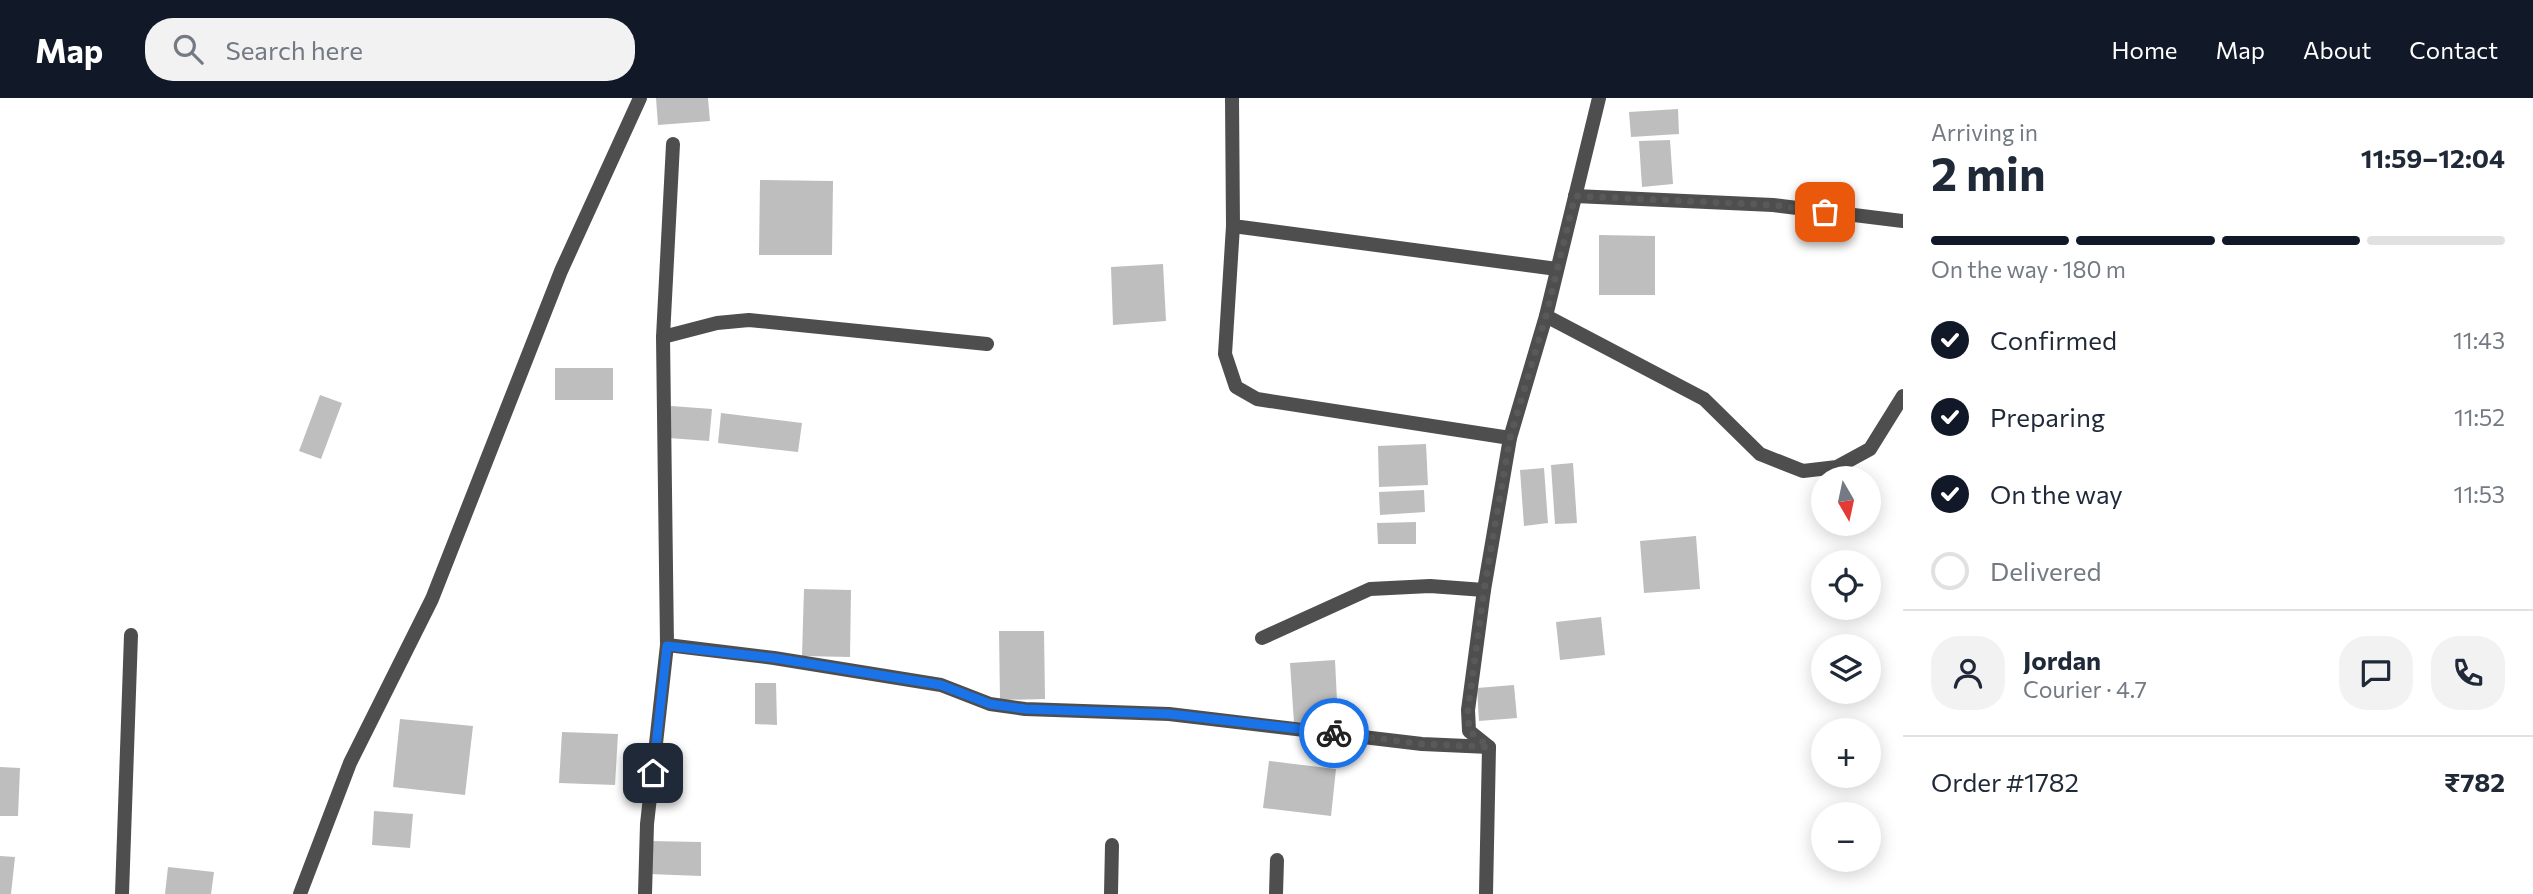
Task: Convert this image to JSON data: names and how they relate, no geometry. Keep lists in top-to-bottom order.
{
  "north": "bottom",
  "page": {
    "header": "Map",
    "search": "Search here",
    "nav": [
      "Home",
      "Map",
      "About",
      "Contact"
    ],
    "heading": ["2 min", "Arriving in", "11:59–12:04"],
    "panel": [
      "Jordan",
      "Courier · 4.7",
      "Order #1782",
      "₹782"
    ],
    "bar": "On the way · 180 m",
    "list": [
      ["Confirmed", "11:43"],
      ["Preparing", "11:52"],
      ["On the way", "11:53"],
      "Delivered"
    ],
    "map_buttons": ["+", "−"]
  }
}
